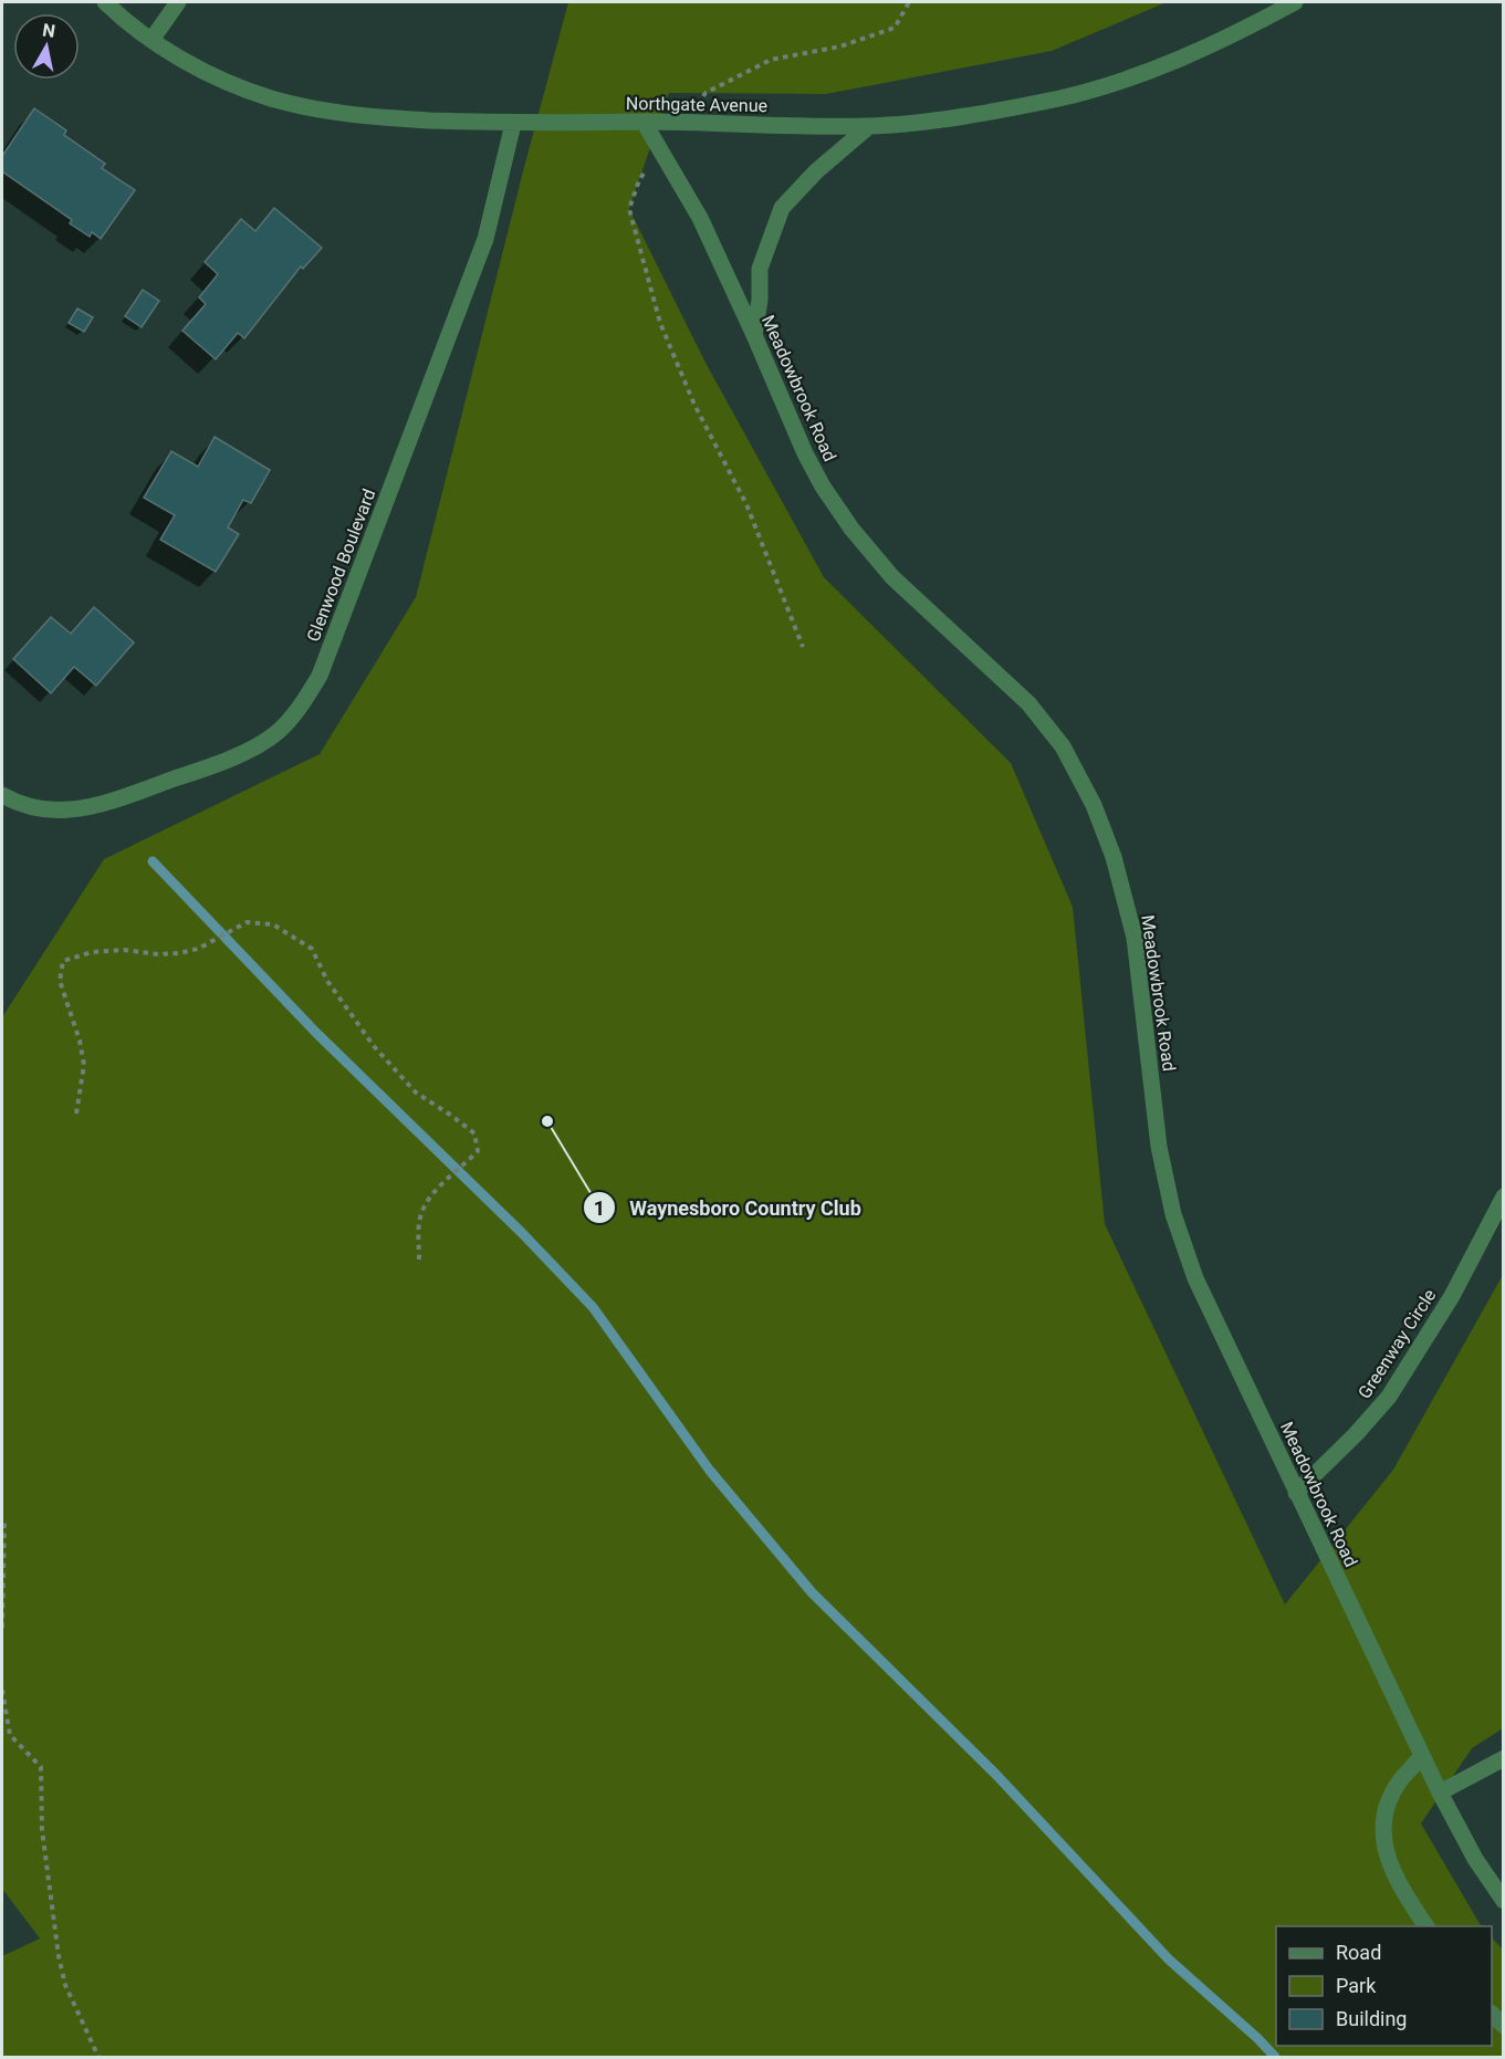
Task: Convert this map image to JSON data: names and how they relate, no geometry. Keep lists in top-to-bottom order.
{
  "streets": {
    "street": [
      "Northgate Avenue",
      "Meadowbrook Road",
      "Glenwood Boulevard",
      "Greenway Circle"
    ]
  },
  "crossings": [
    ["Northgate Avenue", "Meadowbrook Road"],
    ["Northgate Avenue", "Glenwood Boulevard"],
    ["Meadowbrook Road", "Greenway Circle"]
  ],
  "places": ["Waynesboro Country Club"],
  "legend": ["Road", "Park", "Building"],
  "north": "top"
}
